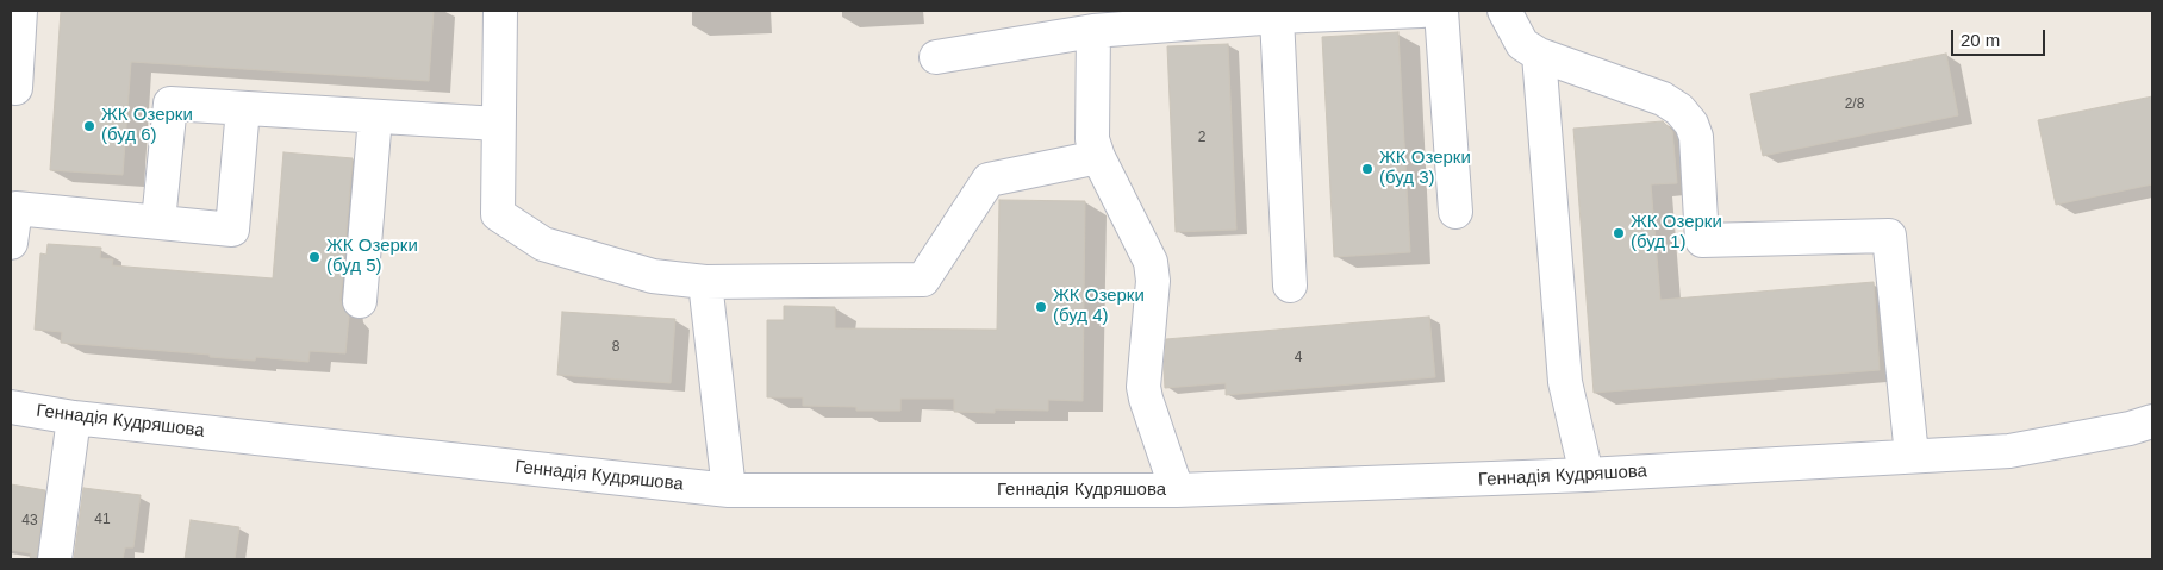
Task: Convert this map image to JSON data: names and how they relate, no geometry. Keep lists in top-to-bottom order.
{
  "streets": {
    "street": ["Геннадія Кудряшова"]
  },
  "places": [
    "ЖК Озерки (буд 6)",
    "ЖК Озерки (буд 3)",
    "ЖК Озерки (буд 1)",
    "ЖК Озерки (буд 5)",
    "ЖК Озерки (буд 4)"
  ],
  "house_numbers": [
    "2/8",
    "2",
    "8",
    "4",
    "41",
    "43"
  ],
  "scale_bar": "20 m"
}
